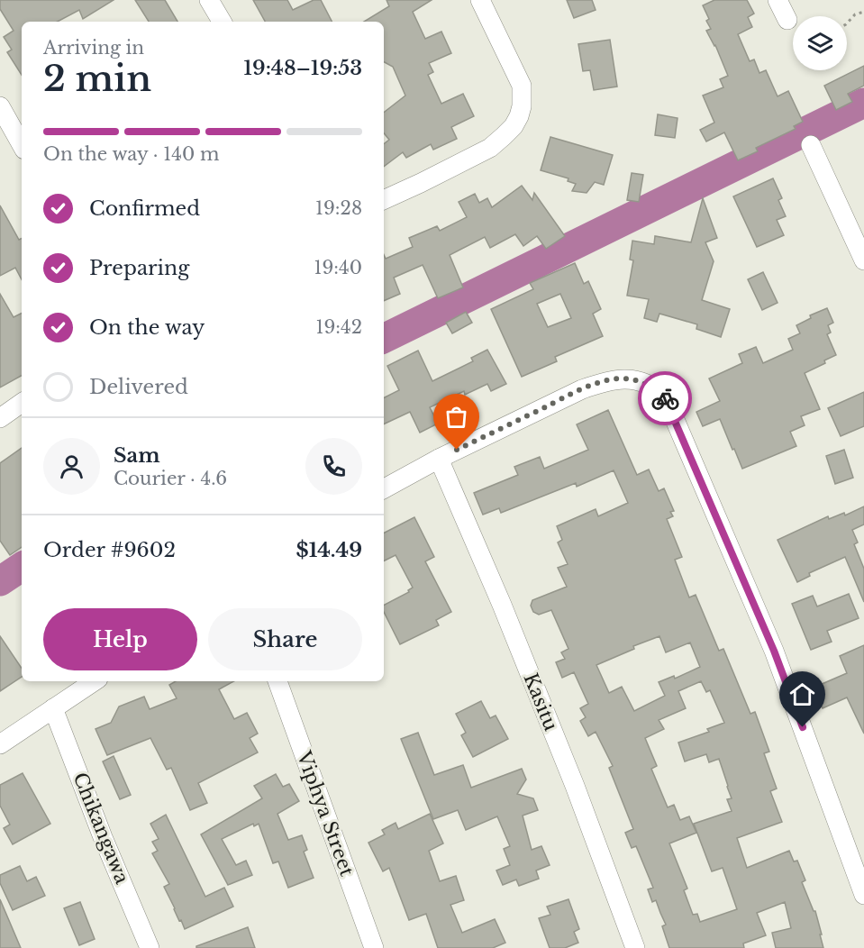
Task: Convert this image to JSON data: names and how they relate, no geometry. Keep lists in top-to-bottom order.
{
  "streets": {
    "street": ["Kasitu", "Viphya Street", "Chikangawa"]
  },
  "page": {
    "heading": ["2 min", "Arriving in", "19:48–19:53"],
    "panel": [
      "Sam",
      "Courier · 4.6",
      "Order #9602",
      "$14.49"
    ],
    "bar": "On the way · 140 m",
    "list": [
      ["Confirmed", "19:28"],
      ["Preparing", "19:40"],
      ["On the way", "19:42"],
      "Delivered"
    ],
    "buttons": ["Help", "Share"]
  }
}
